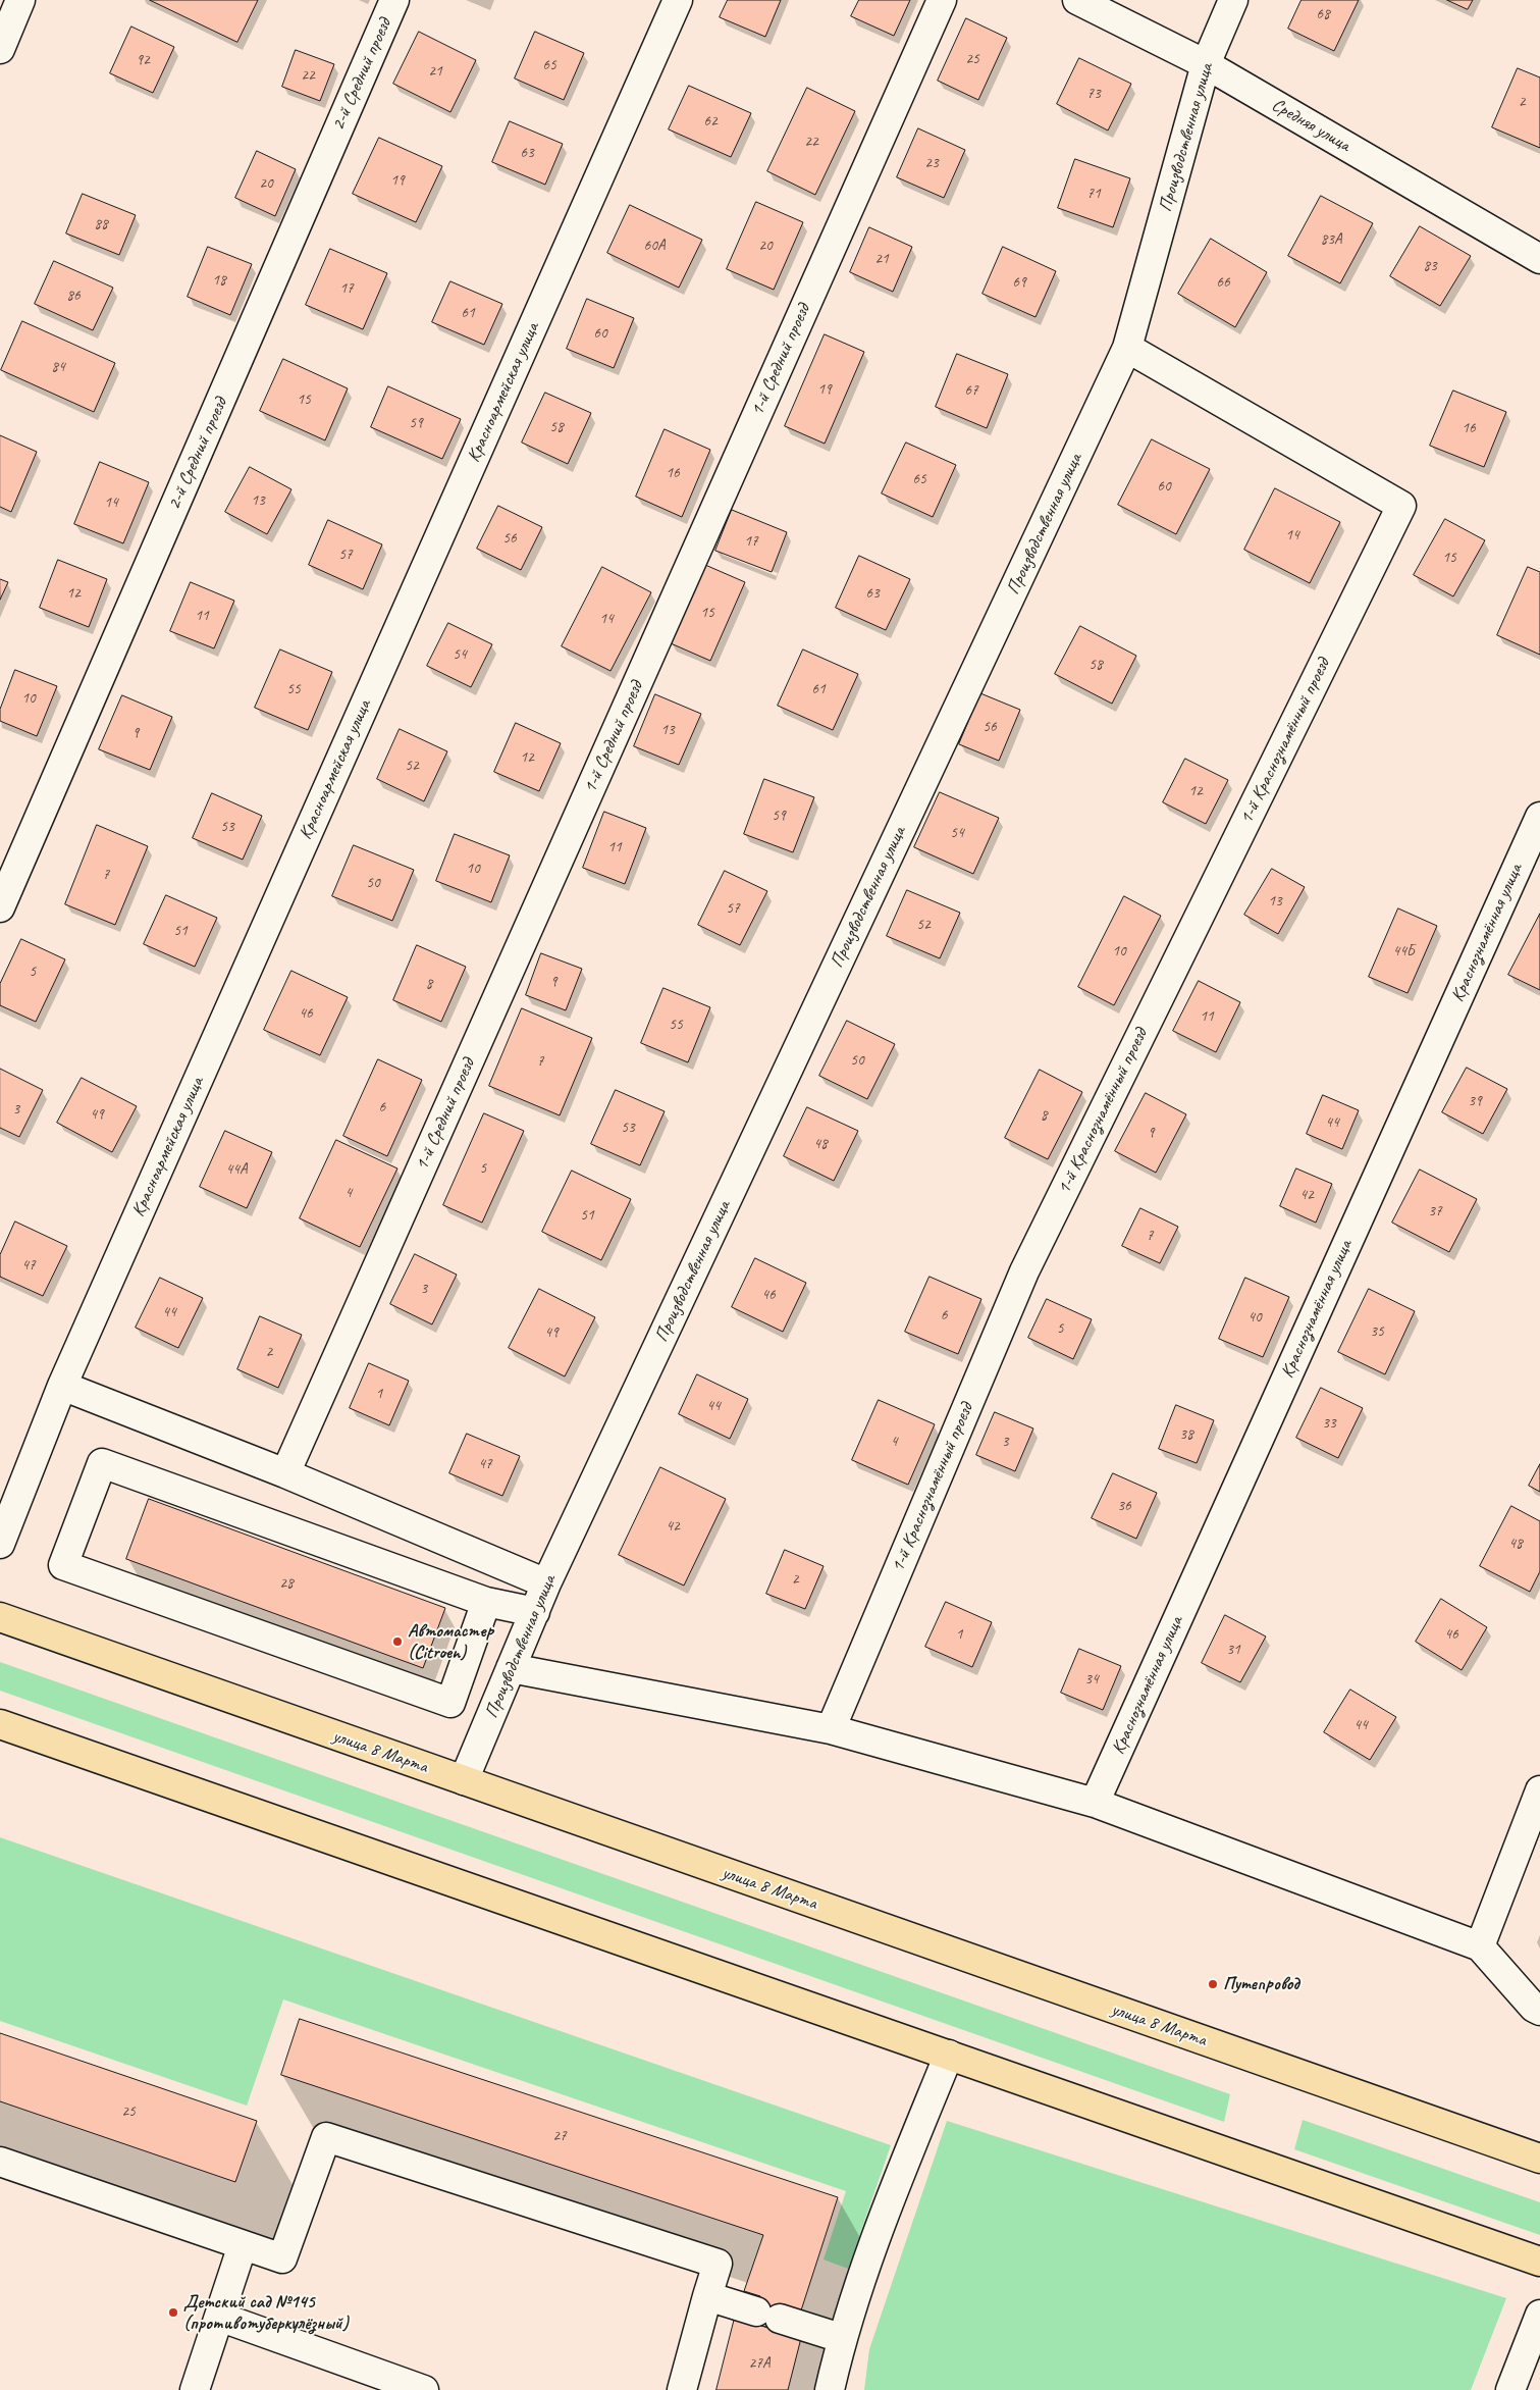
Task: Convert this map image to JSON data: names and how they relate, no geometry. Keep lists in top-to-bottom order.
{
  "streets": {
    "main road": ["улица 8 Марта"],
    "street": [
      "2-й Средний проезд",
      "Средняя улица",
      "Производственная улица",
      "1-й Средний проезд",
      "Красноармейская улица",
      "1-й Краснознамённый проезд",
      "Краснознамённая улица"
    ]
  },
  "crossings": [
    ["Средняя улица", "Производственная улица"],
    ["Производственная улица", "1-й Краснознамённый проезд"],
    ["Производственная улица", "улица 8 Марта"]
  ],
  "places": ["Автомастер (Citroen)", "Путепровод", "Детский сад №145 (противотуберкулёзный)"],
  "house_numbers": [
    "68",
    "25",
    "92",
    "65",
    "21",
    "22",
    "73",
    "2",
    "62",
    "22",
    "63",
    "23",
    "19",
    "20",
    "71",
    "88",
    "83А",
    "60А",
    "20",
    "21",
    "83",
    "18",
    "69",
    "66",
    "17",
    "86",
    "61",
    "60",
    "84",
    "19",
    "67",
    "15",
    "59",
    "58",
    "16",
    "16",
    "65",
    "60",
    "13",
    "14",
    "14",
    "56",
    "17",
    "57",
    "15",
    "12",
    "63",
    "15",
    "11",
    "14",
    "54",
    "58",
    "55",
    "61",
    "10",
    "56",
    "13",
    "9",
    "12",
    "52",
    "12",
    "59",
    "53",
    "54",
    "11",
    "10",
    "7",
    "50",
    "13",
    "57",
    "52",
    "51",
    "10",
    "44Б",
    "5",
    "9",
    "8",
    "46",
    "11",
    "55",
    "50",
    "7",
    "39",
    "6",
    "3",
    "49",
    "8",
    "44",
    "53",
    "9",
    "48",
    "5",
    "44А",
    "4",
    "42",
    "37",
    "51",
    "7",
    "47",
    "3",
    "46",
    "44",
    "6",
    "40",
    "5",
    "35",
    "49",
    "2",
    "1",
    "44",
    "33",
    "38",
    "4",
    "3",
    "47",
    "36",
    "42",
    "48",
    "2",
    "28",
    "1",
    "46",
    "31",
    "34",
    "44",
    "25",
    "27",
    "27А"
  ]
}
